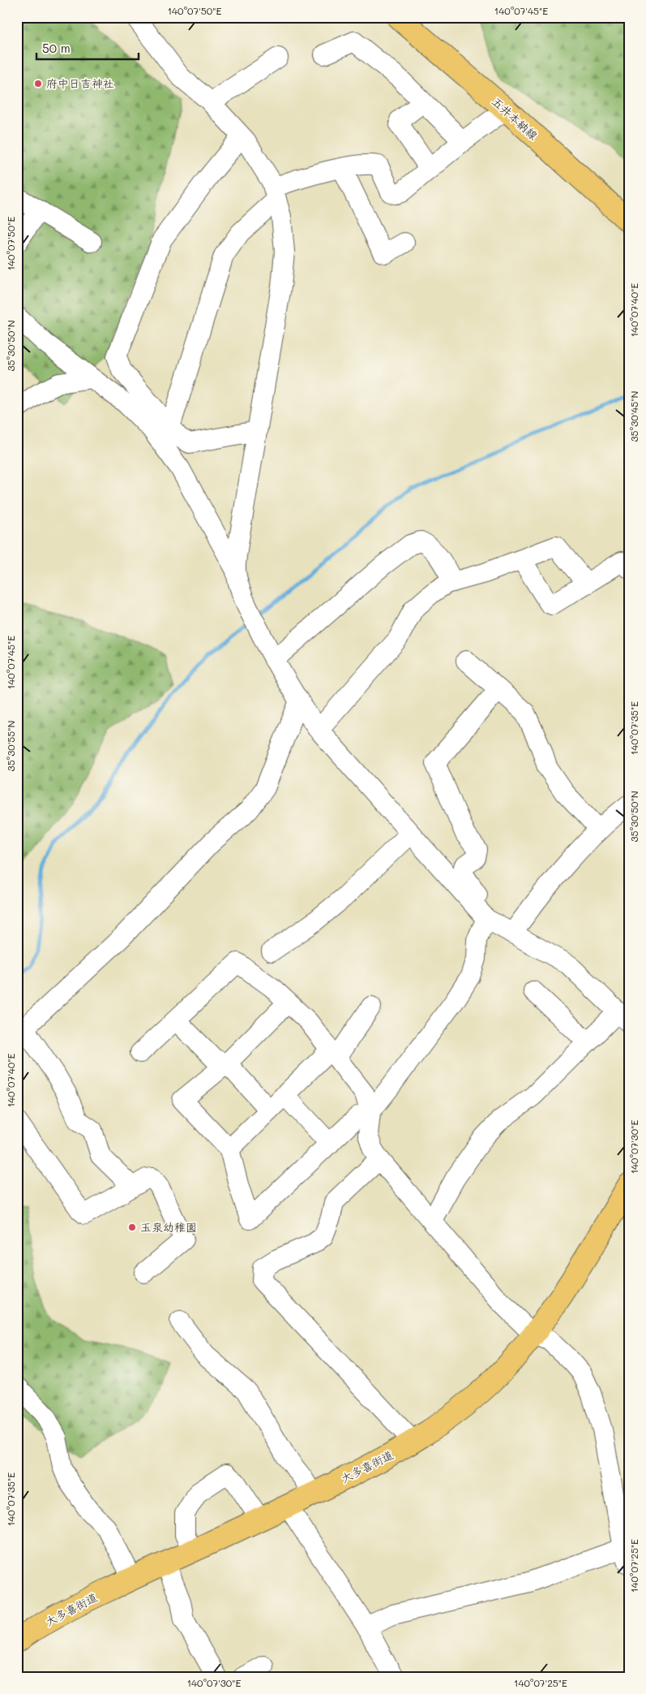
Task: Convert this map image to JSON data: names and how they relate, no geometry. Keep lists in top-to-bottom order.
{
  "streets": {
    "main road": ["五井本納線", "大多喜街道"]
  },
  "places": ["府中日吉神社", "玉泉幼稚園"],
  "scale_bar": "50 m",
  "coordinates": [
    "140°07'50\"E",
    "140°07'45\"E",
    "140°07'40\"E",
    "35°30'50\"N",
    "35°30'45\"N",
    "140°07'35\"E",
    "35°30'55\"N",
    "140°07'30\"E",
    "140°07'25\"E"
  ]
}
